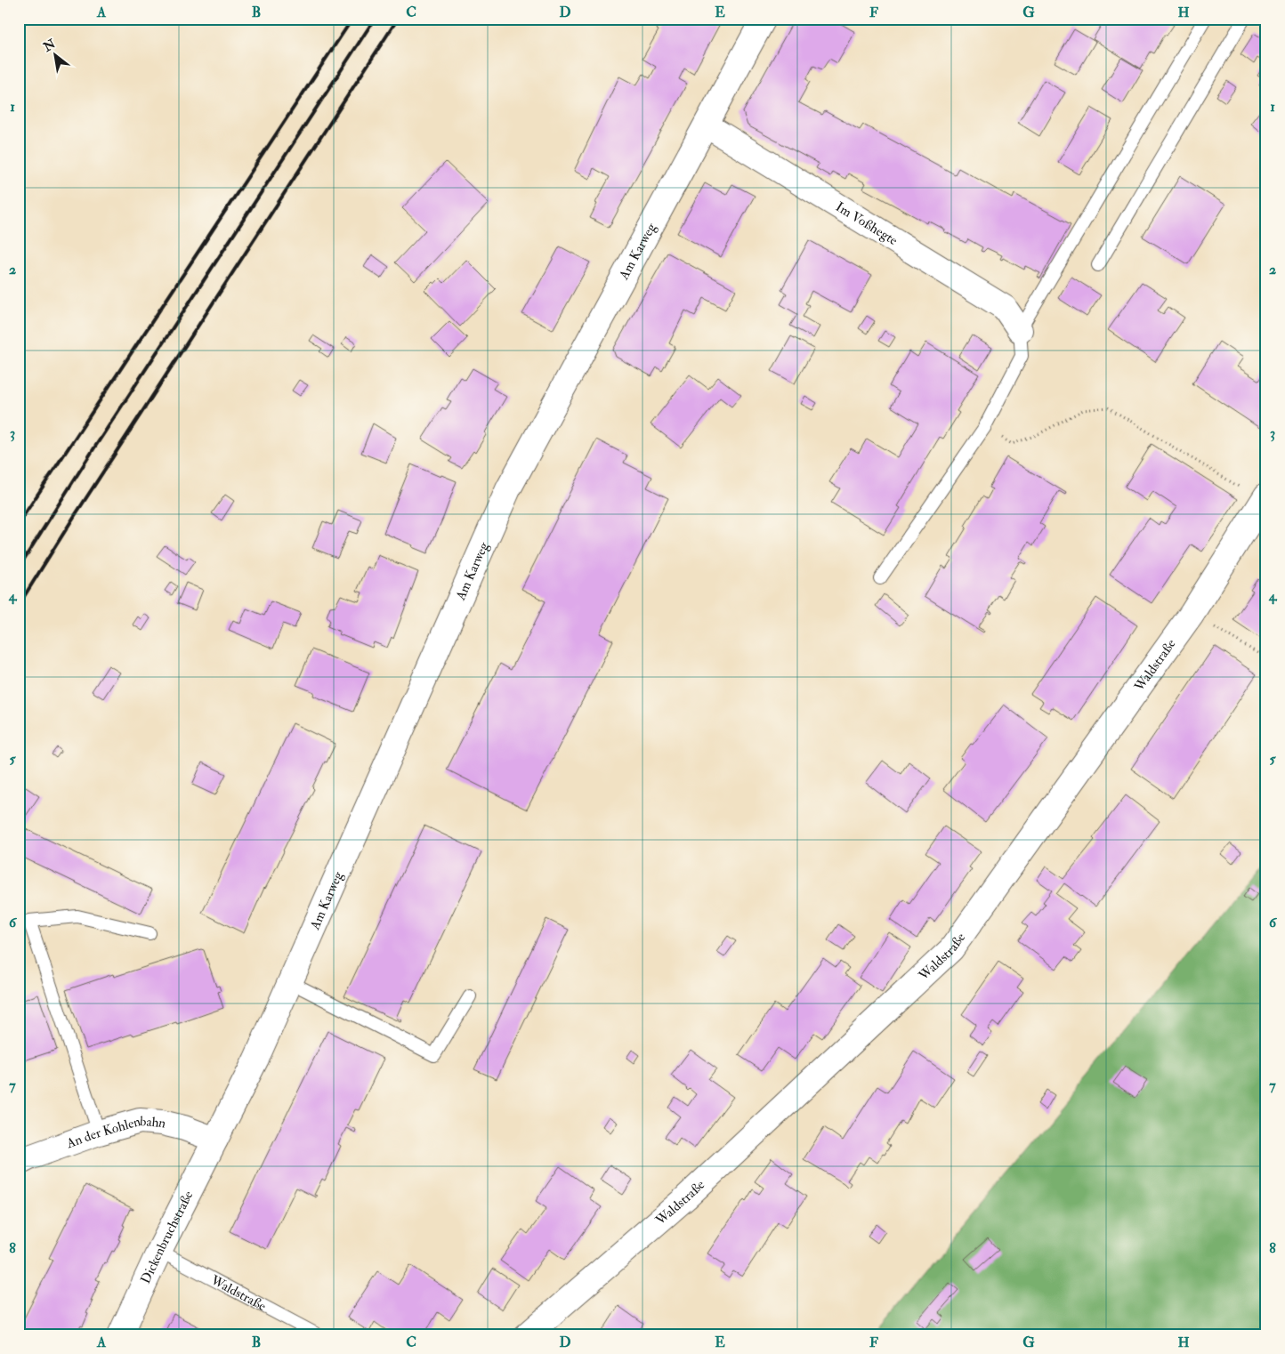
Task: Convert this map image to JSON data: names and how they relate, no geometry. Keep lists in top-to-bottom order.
{
  "streets": {
    "street": [
      "Im Voßhegte",
      "Am Karweg",
      "Waldstraße",
      "An der Kohlenbahn",
      "Dickenbruchstraße"
    ]
  },
  "crossings": [
    ["Im Voßhegte", "Am Karweg"],
    ["Am Karweg", "An der Kohlenbahn"],
    ["Am Karweg", "Dickenbruchstraße"],
    ["Waldstraße", "Dickenbruchstraße"],
    ["An der Kohlenbahn", "Dickenbruchstraße"]
  ],
  "north": "top left",
  "grid": {
    "columns": [
      "A",
      "B",
      "C",
      "D",
      "E",
      "F",
      "G",
      "H"
    ],
    "rows": [
      "1",
      "2",
      "3",
      "4",
      "5",
      "6",
      "7",
      "8"
    ]
  }
}
